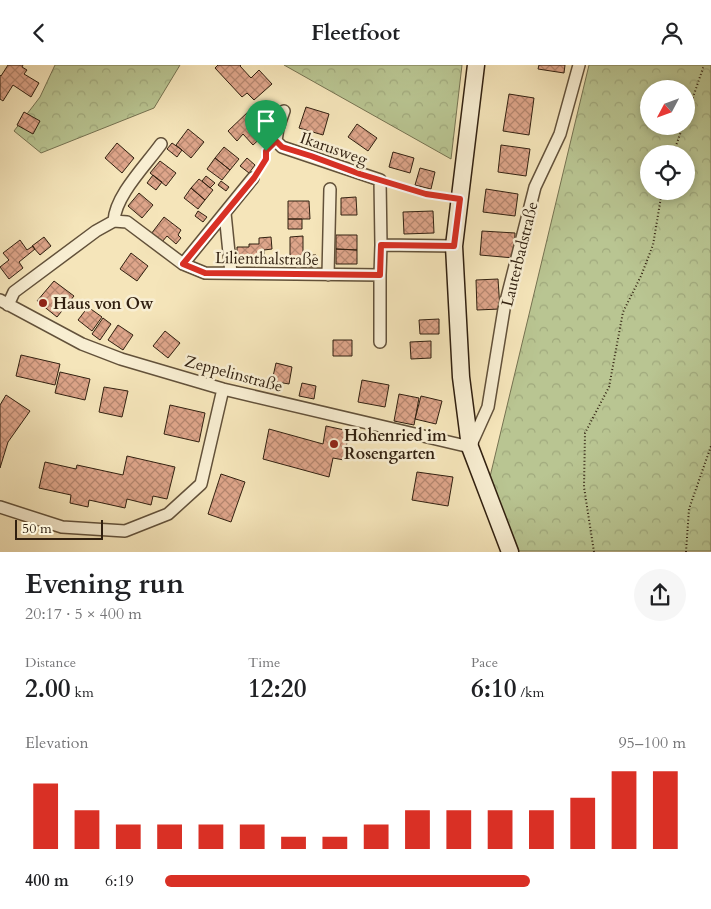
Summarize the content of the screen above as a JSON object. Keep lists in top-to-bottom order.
{
  "streets": {
    "street": [
      "Ikarusweg",
      "Lauterbadstraße",
      "Lilienthalstraße",
      "Zeppelinstraße"
    ]
  },
  "crossings": [
    ["Lauterbadstraße", "Zeppelinstraße"]
  ],
  "places": ["Haus von Ow", "Hohenried im Rosengarten"],
  "scale_bar": "50 m",
  "north": "bottom left",
  "page": {
    "header": "Fleetfoot",
    "scale": "50 m",
    "heading": ["Evening run", "20:17 · 5 × 400 m"],
    "stats": [
      ["Distance", "2.00 km"],
      ["Time", "12:20"],
      ["Pace", "6:10 /km"]
    ],
    "chart": ["Elevation", "95–100 m"],
    "list": [
      {
        "name": "400 m",
        "note": "6:19"
      }
    ]
  }
}
